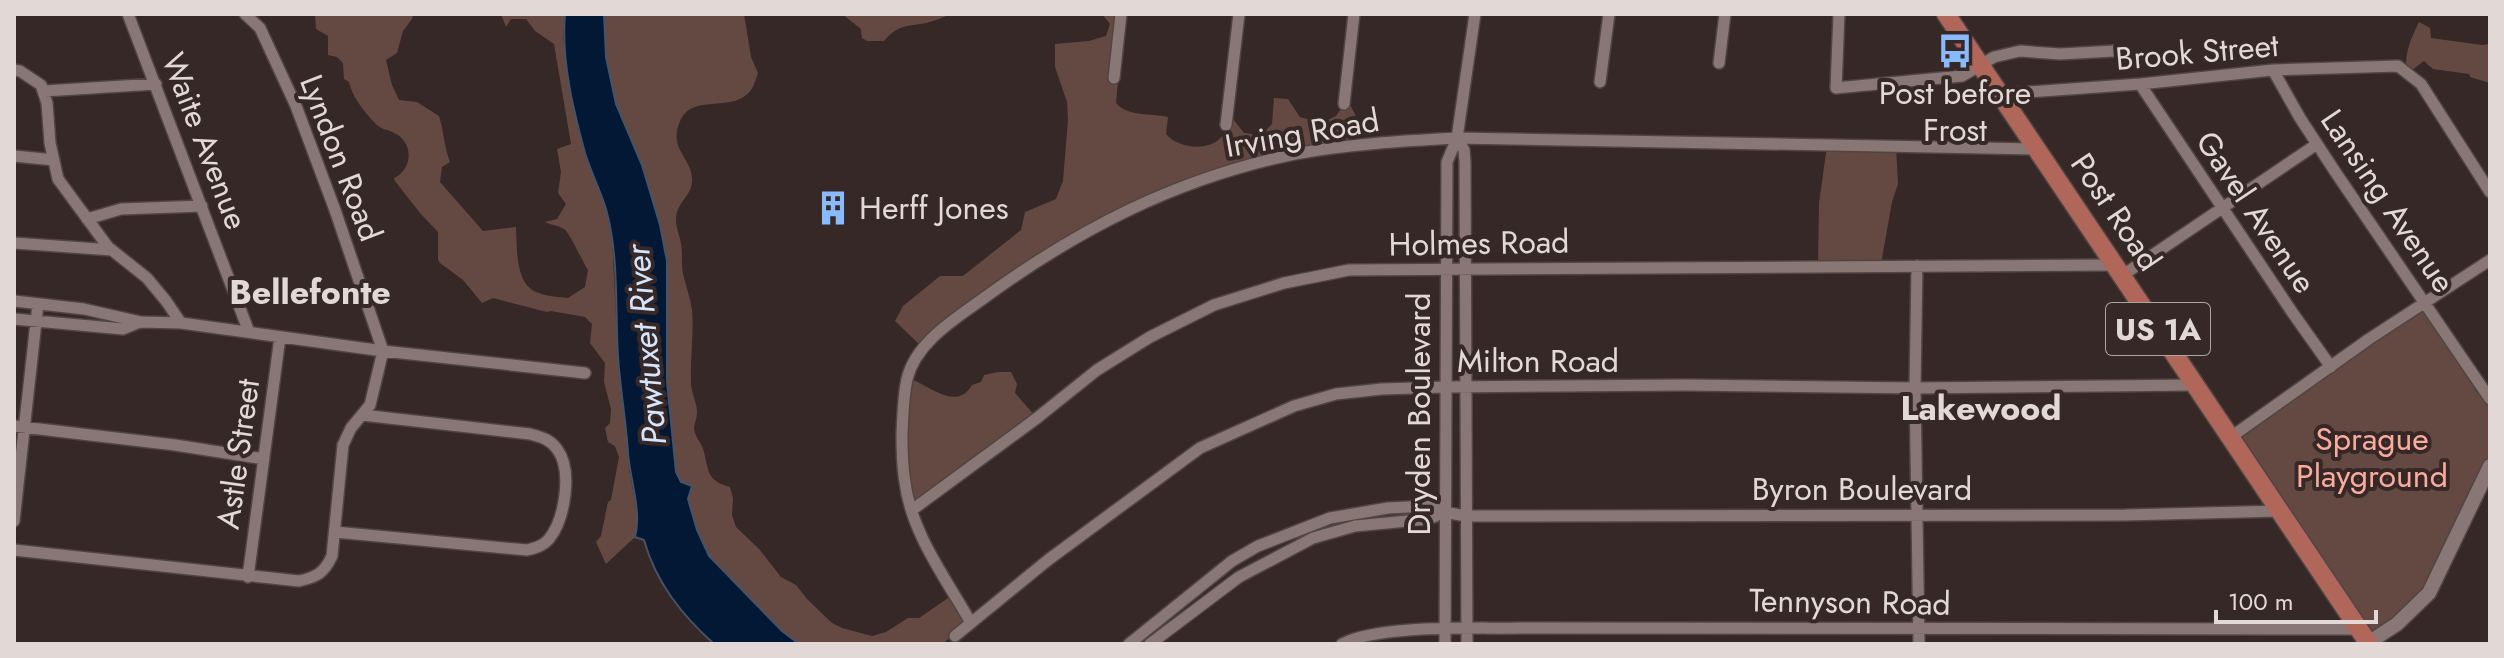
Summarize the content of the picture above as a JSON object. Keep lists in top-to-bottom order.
{
  "streets": {
    "main road": ["Post Road", "US 1A"],
    "street": [
      "Brook Street",
      "Irving Road",
      "Waite Avenue",
      "Lyndon Road",
      "Lansing Avenue",
      "Gavel Avenue",
      "Holmes Road",
      "Milton Road",
      "Dryden Boulevard",
      "Astle Street",
      "Byron Boulevard",
      "Tennyson Road"
    ]
  },
  "crossings": [
    ["Brook Street", "Lansing Avenue"],
    ["Brook Street", "Post Road"],
    ["Brook Street", "Gavel Avenue"],
    ["Irving Road", "Post Road"],
    ["Irving Road", "Holmes Road"],
    ["Irving Road", "Milton Road"],
    ["Irving Road", "Dryden Boulevard"],
    ["Post Road", "Holmes Road"],
    ["Post Road", "Milton Road"],
    ["Post Road", "Byron Boulevard"],
    ["Post Road", "Tennyson Road"],
    ["Holmes Road", "Dryden Boulevard"],
    ["Milton Road", "Dryden Boulevard"],
    ["Dryden Boulevard", "Byron Boulevard"],
    ["Dryden Boulevard", "Tennyson Road"]
  ],
  "districts": ["Bellefonte", "Lakewood"],
  "water": ["Pawtuxet River"],
  "parks": ["Sprague Playground"],
  "places": {
    "bus stop": ["Post before Frost"],
    "building": ["Herff Jones"]
  },
  "scale_bar": "100 m"
}
